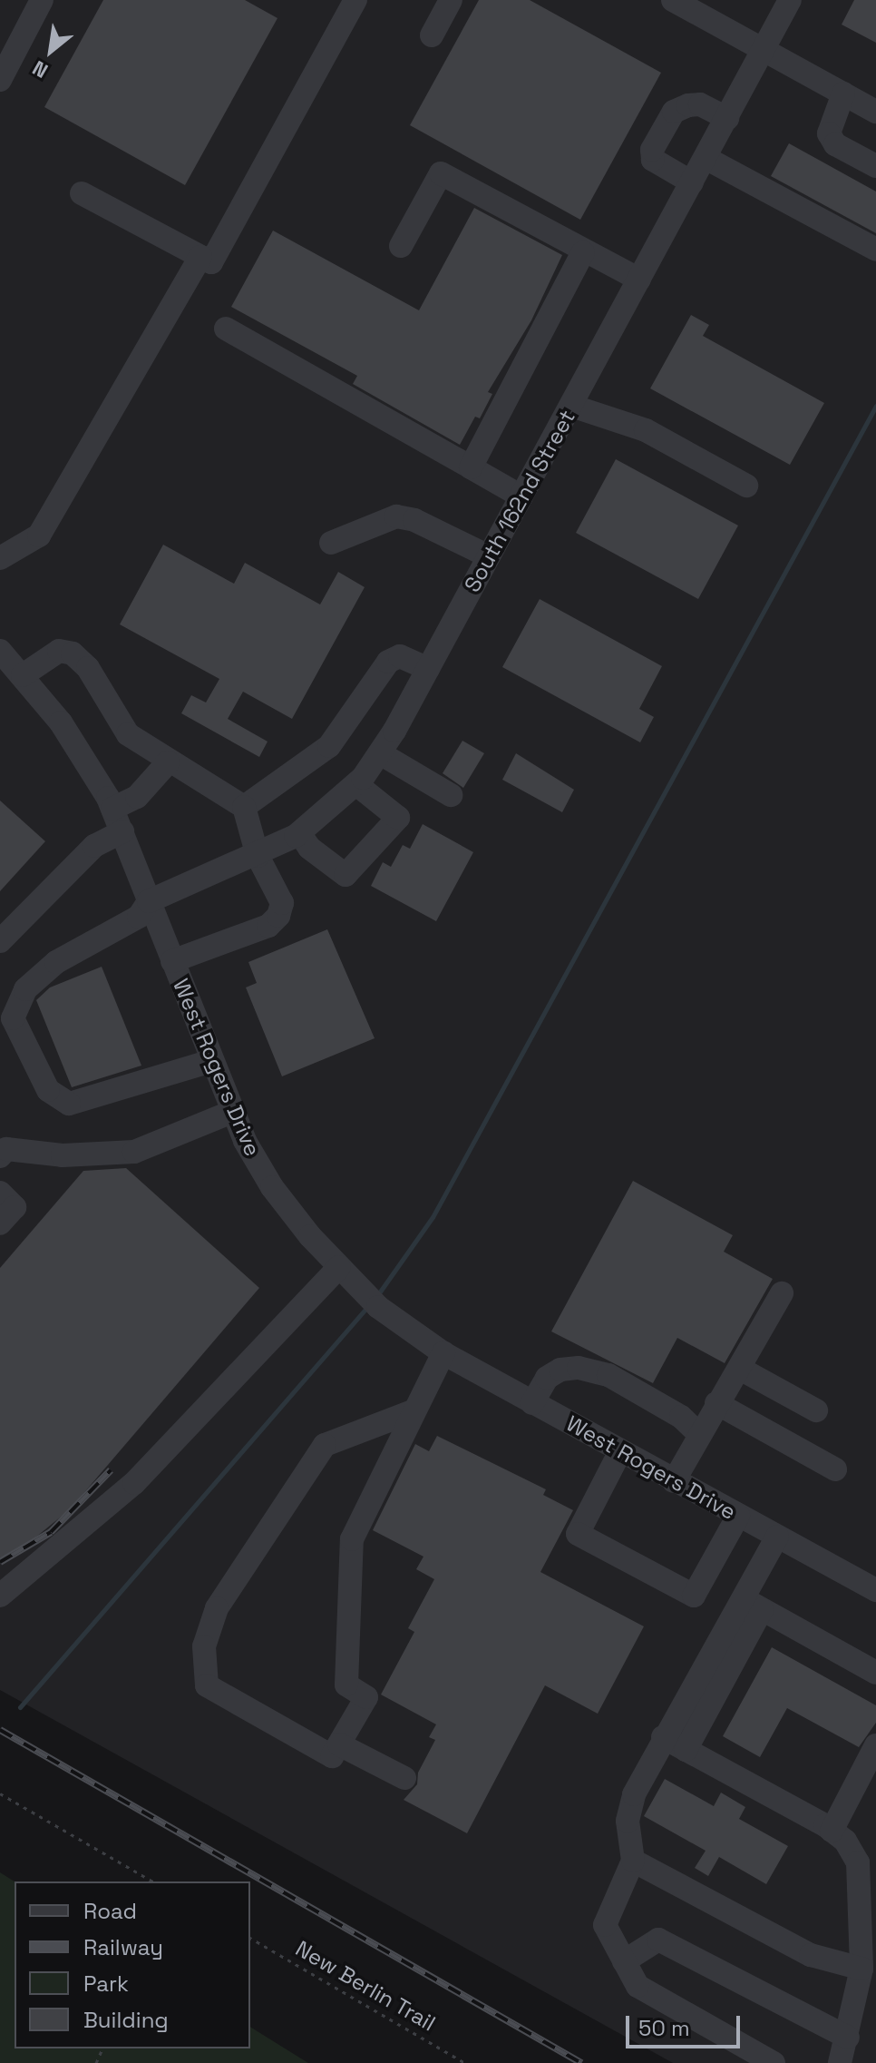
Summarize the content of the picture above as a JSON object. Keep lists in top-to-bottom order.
{
  "streets": {
    "street": ["South 162nd Street", "West Rogers Drive"],
    "path": ["New Berlin Trail"]
  },
  "crossings": [
    ["South 162nd Street", "West Rogers Drive"]
  ],
  "legend": [
    "Road",
    "Railway",
    "Park",
    "Building"
  ],
  "scale_bar": "50 m",
  "north": "bottom left"
}
